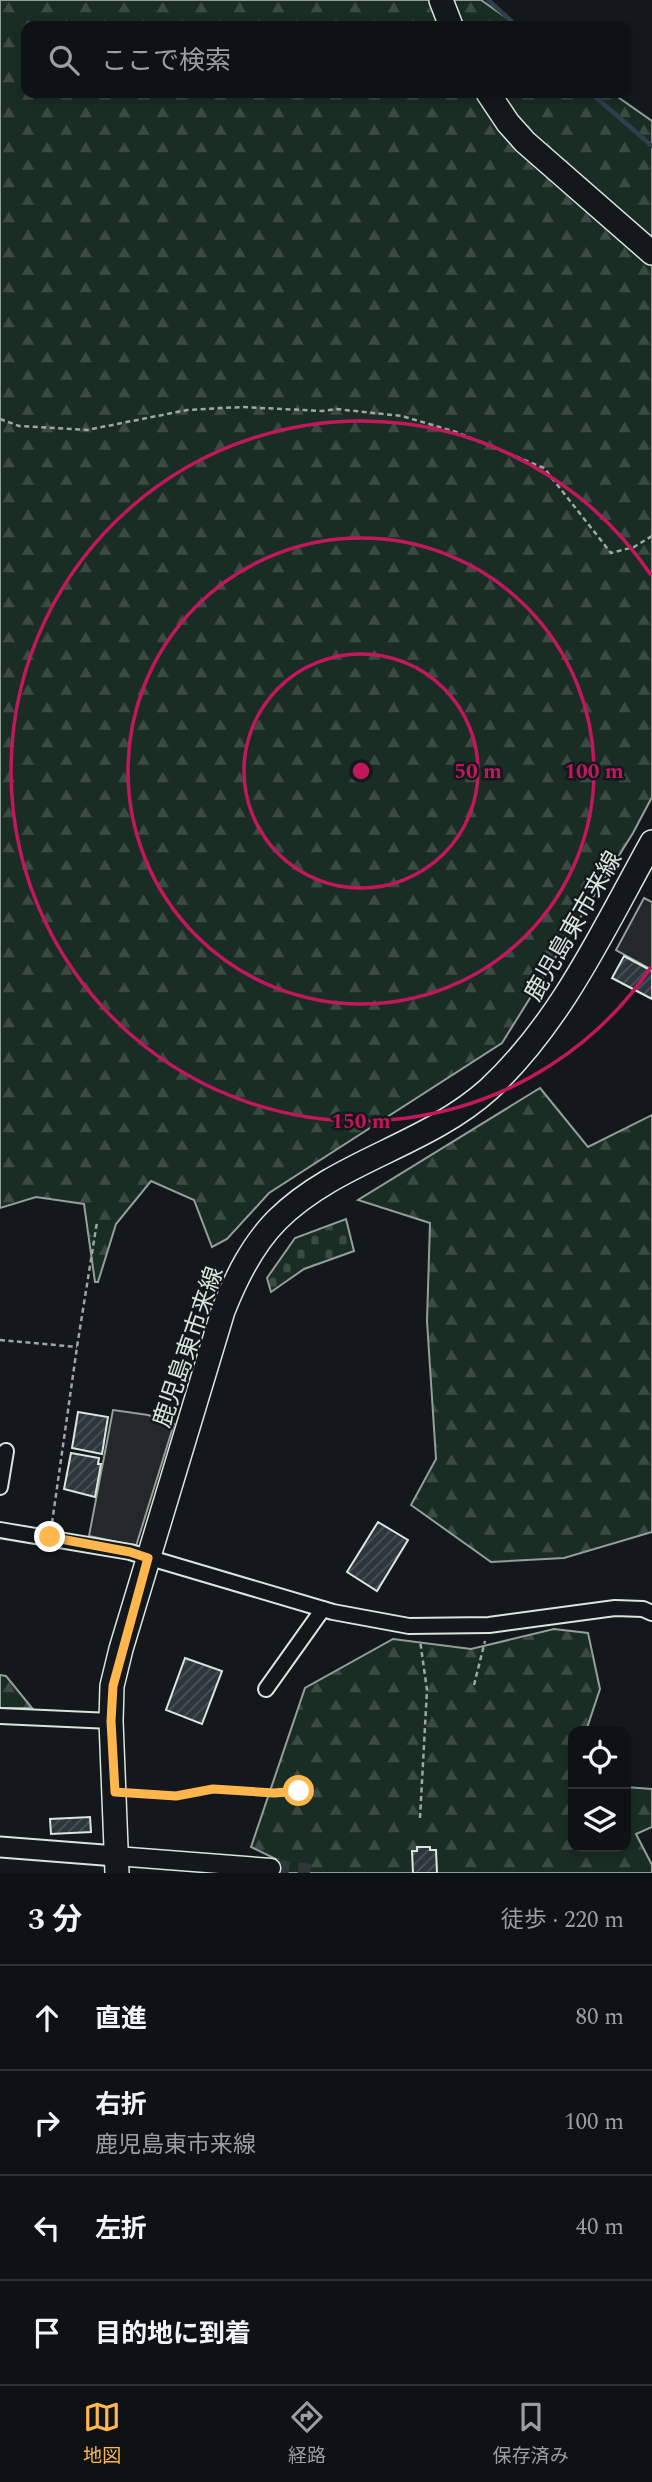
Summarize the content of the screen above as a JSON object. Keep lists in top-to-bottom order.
{
  "streets": {
    "main road": ["鹿児島東市来線"]
  },
  "page": {
    "search": "ここで検索",
    "heading": ["3 分", "徒歩 · 220 m"],
    "list": [
      ["直進", "80 m"],
      ["右折", "鹿児島東市来線", "100 m"],
      ["左折", "40 m"],
      "目的地に到着"
    ],
    "nav": ["地図", "経路", "保存済み"]
  },
  "rings": ["50 m", "100 m", "150 m"]
}
